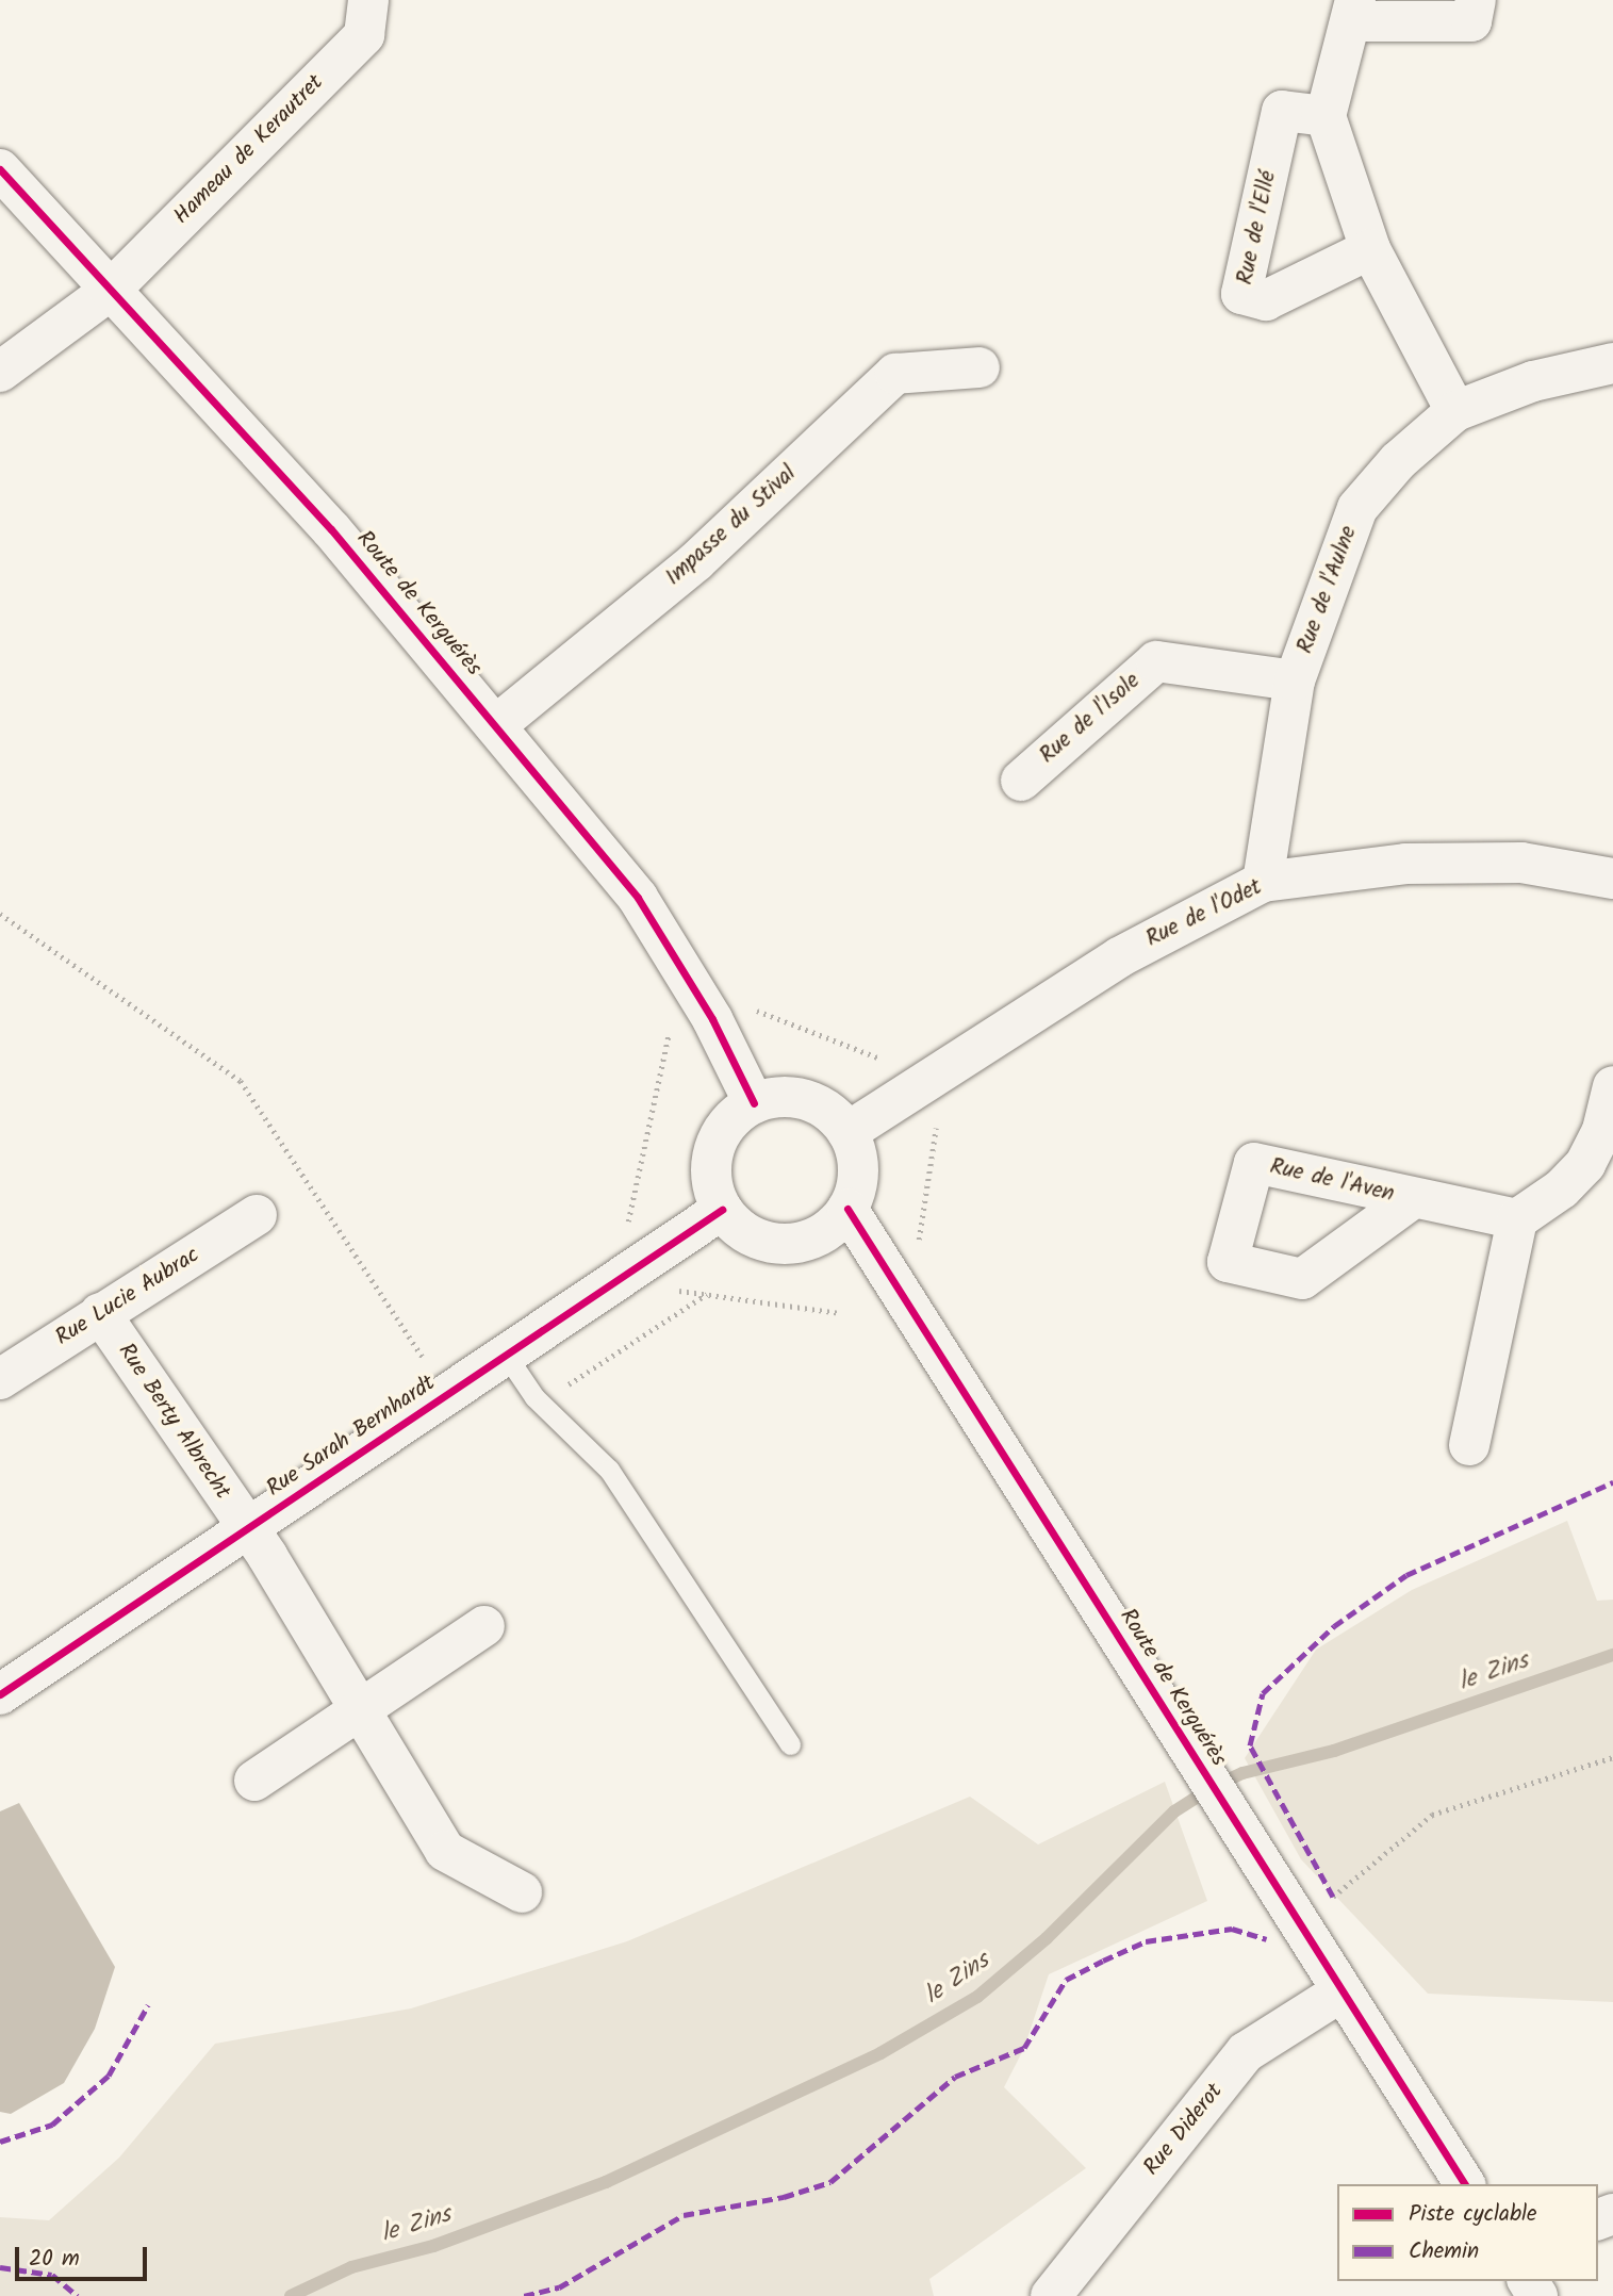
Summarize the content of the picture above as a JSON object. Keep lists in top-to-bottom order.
{
  "streets": {
    "street": [
      "Hameau de Kerautret",
      "Rue de l'Ellé",
      "Impasse du Stival",
      "Rue de l'Aulne",
      "Route de Kerguérès",
      "Rue de l'Isole",
      "Rue de l'Odet",
      "Rue de l'Aven",
      "Rue Lucie Aubrac",
      "Rue Berty Albrecht",
      "Rue Sarah Bernhardt",
      "Rue Diderot"
    ]
  },
  "crossings": [
    ["Hameau de Kerautret", "Route de Kerguérès"],
    ["Impasse du Stival", "Route de Kerguérès"],
    ["Rue de l'Aulne", "Rue de l'Isole"],
    ["Rue de l'Aulne", "Rue de l'Odet"],
    ["Route de Kerguérès", "Rue de l'Odet"],
    ["Route de Kerguérès", "Rue Sarah Bernhardt"],
    ["Route de Kerguérès", "Rue Diderot"],
    ["Rue de l'Odet", "Rue Sarah Bernhardt"],
    ["Rue Lucie Aubrac", "Rue Berty Albrecht"],
    ["Rue Berty Albrecht", "Rue Sarah Bernhardt"]
  ],
  "water": ["le Zins"],
  "legend": ["Piste cyclable", "Chemin"],
  "scale_bar": "20 m"
}
